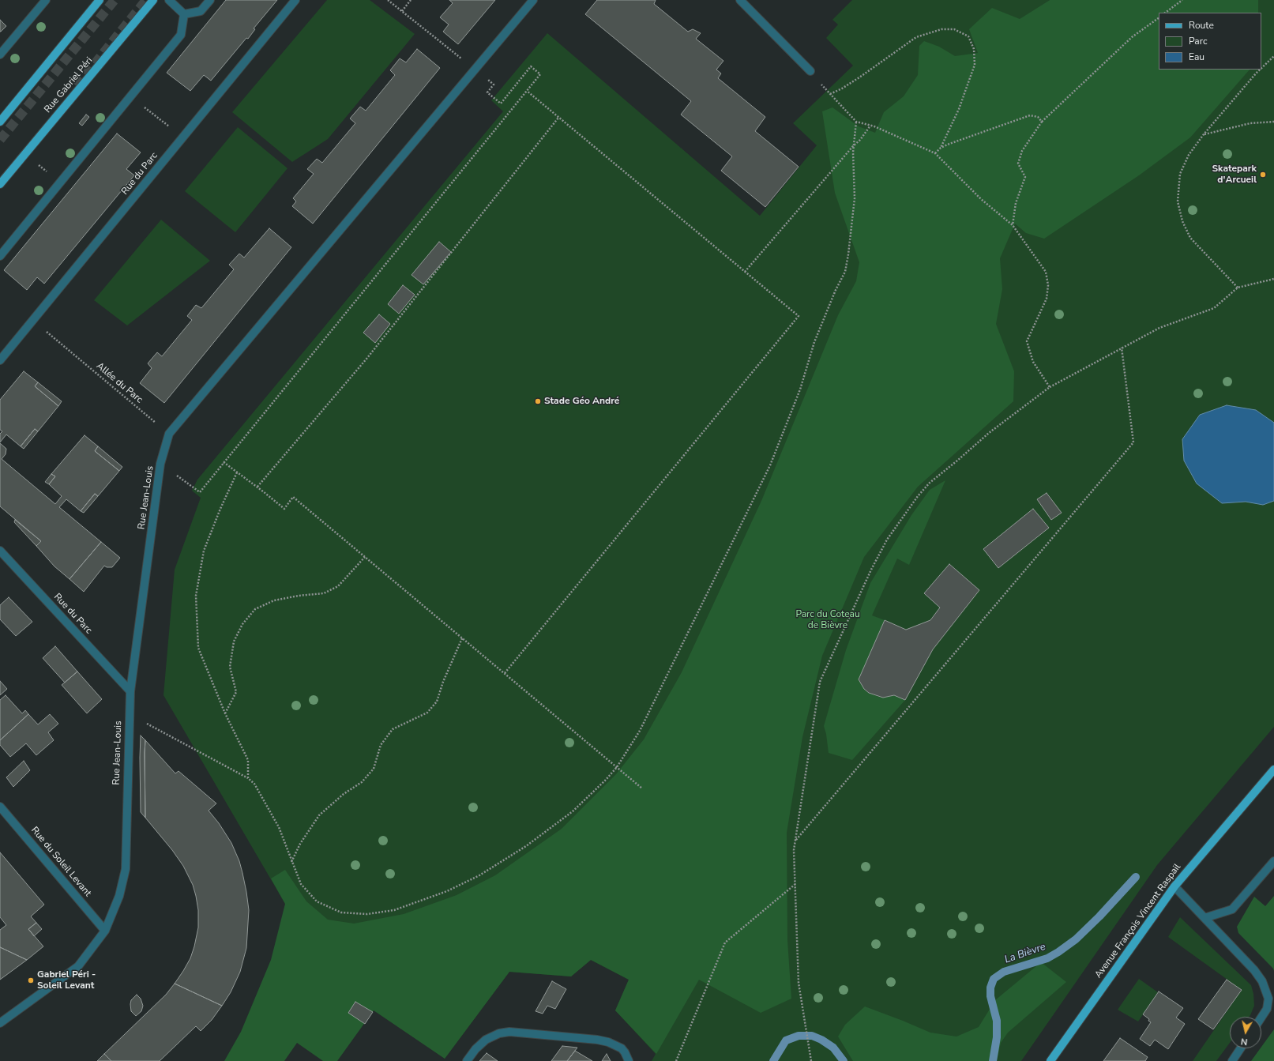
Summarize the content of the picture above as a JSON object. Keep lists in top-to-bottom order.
{
  "streets": {
    "main road": ["Rue Gabriel Péri", "Avenue François Vincent Raspail"],
    "street": ["Rue du Parc", "Rue Jean-Louis", "Rue du Soleil Levant"],
    "path": ["Allée du Parc"]
  },
  "crossings": [
    ["Rue du Parc", "Rue Jean-Louis"],
    ["Allée du Parc", "Rue Jean-Louis"],
    ["Rue Jean-Louis", "Rue du Soleil Levant"]
  ],
  "water": ["La Bièvre"],
  "parks": ["Parc du Coteau de Bièvre"],
  "places": ["Skatepark d'Arcueil", "Stade Géo André", "Gabriel Péri - Soleil Levant"],
  "legend": ["Route", "Parc", "Eau"],
  "north": "bottom"
}
